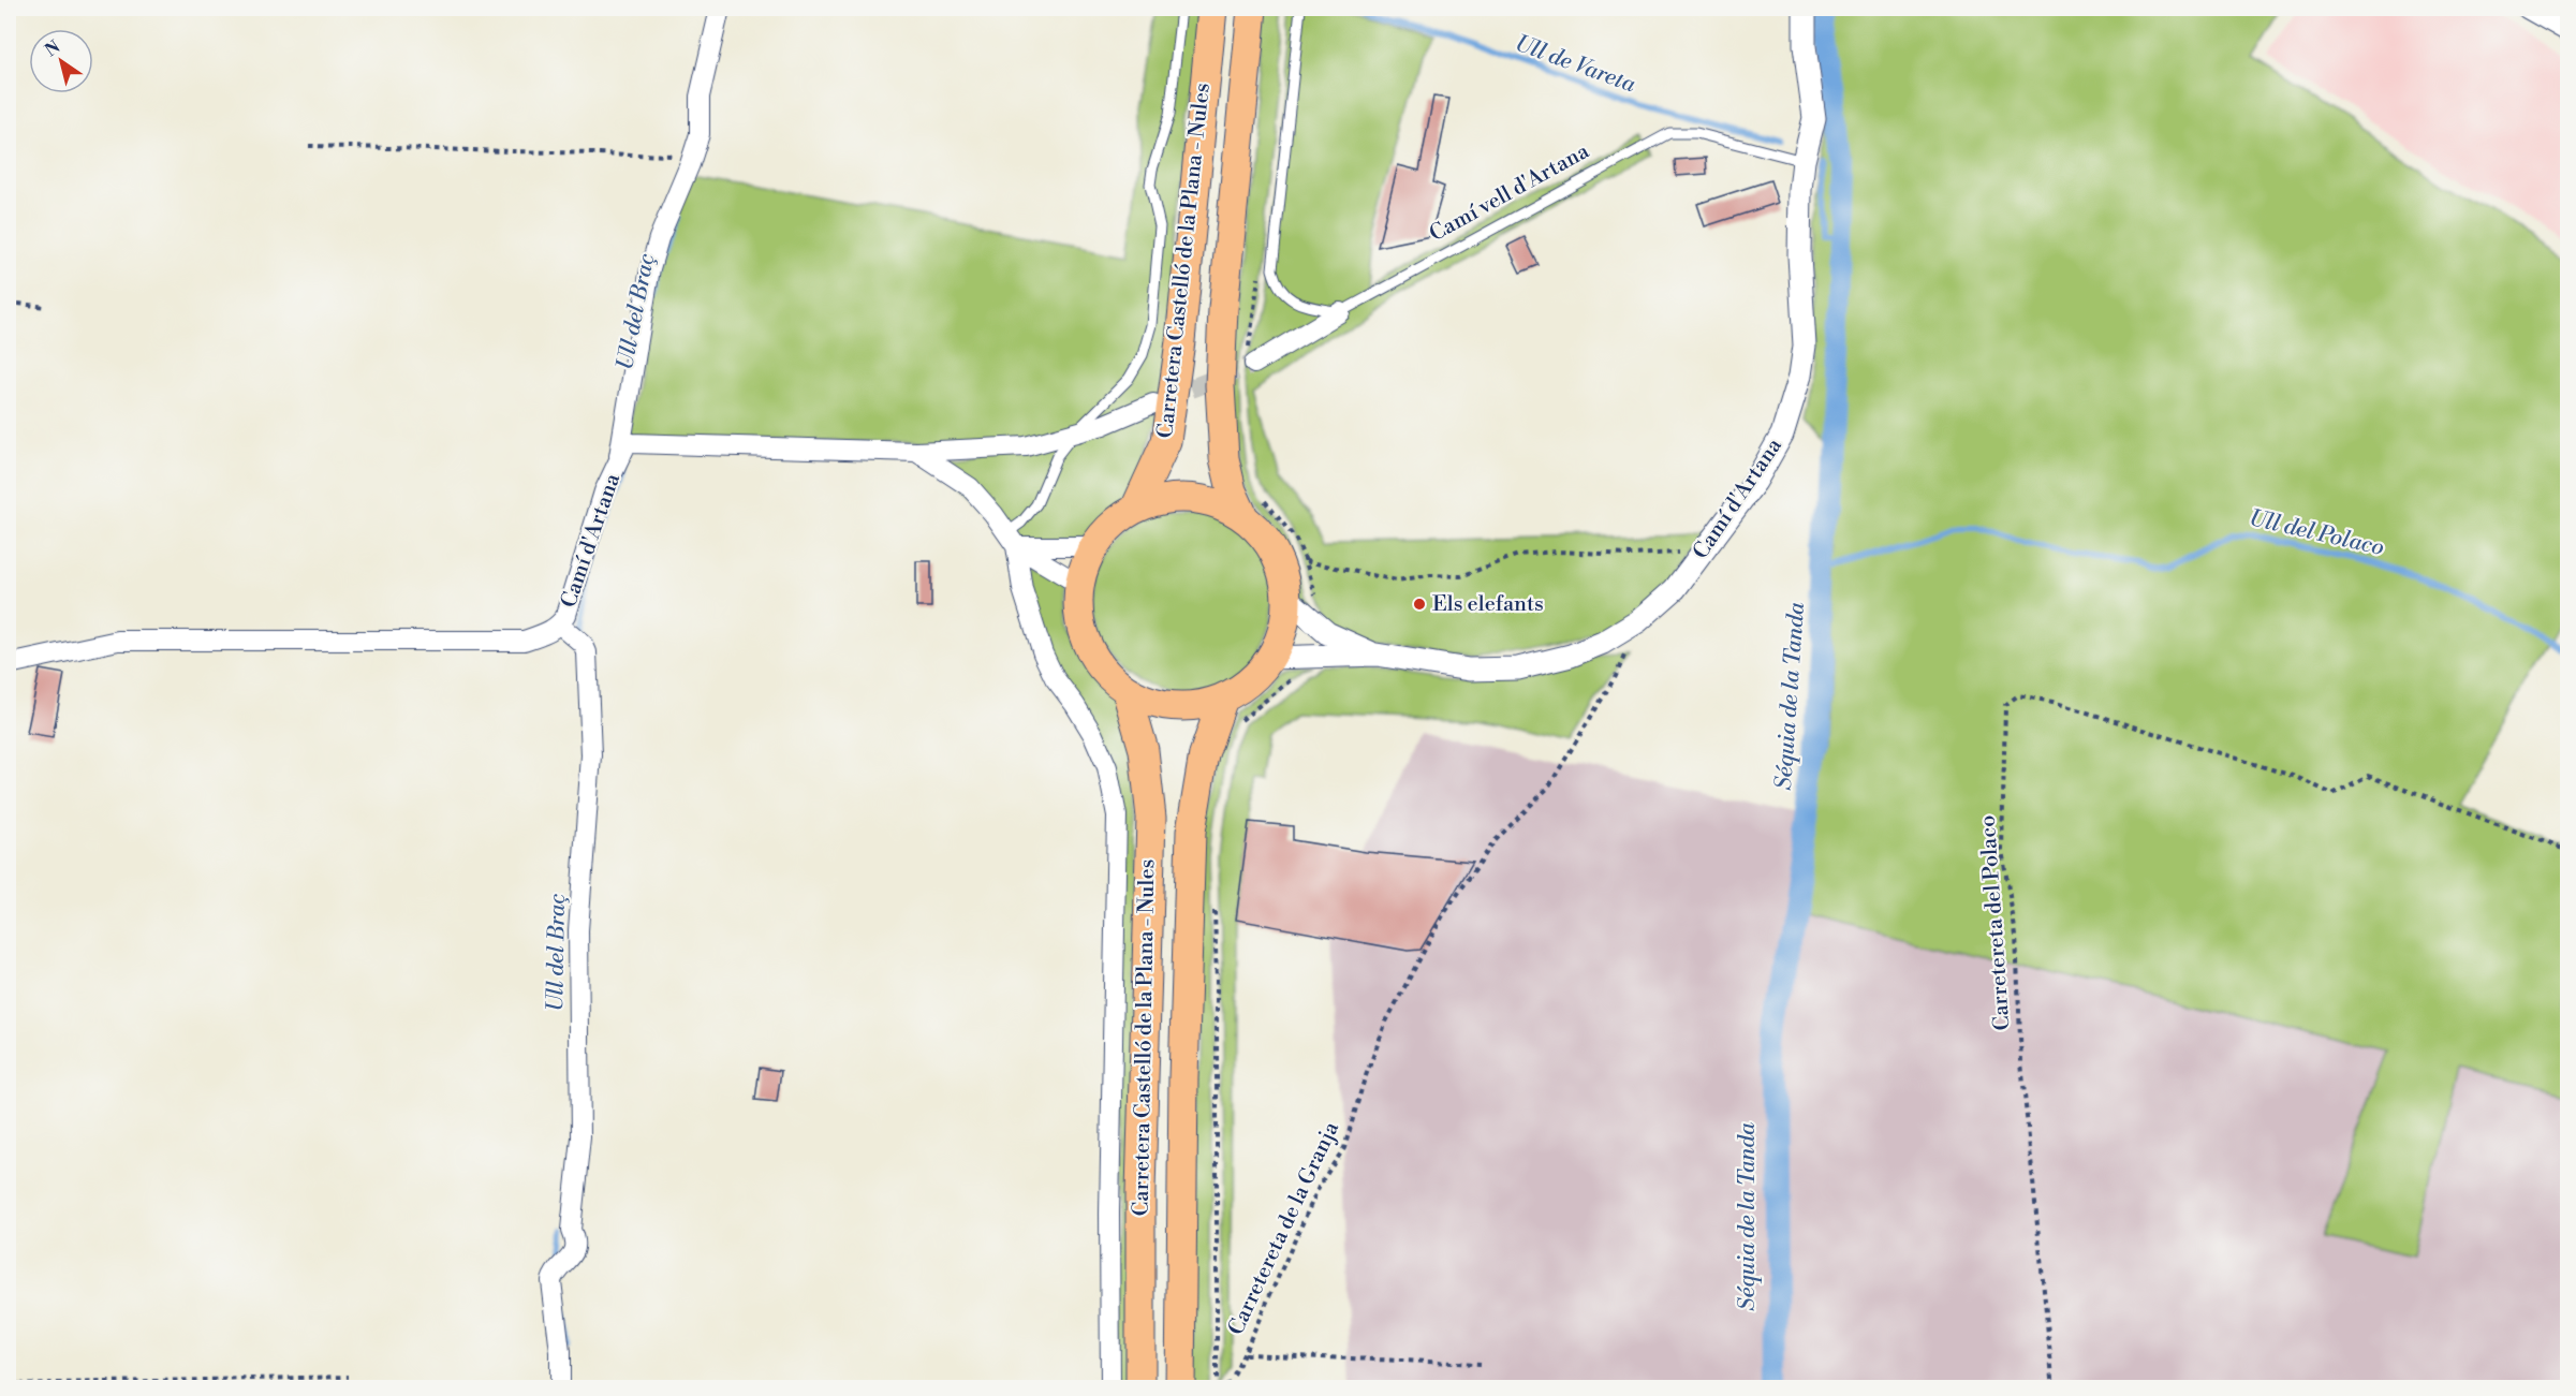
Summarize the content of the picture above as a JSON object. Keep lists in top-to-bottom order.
{
  "streets": {
    "main road": ["Carretera Castelló de la Plana - Nules"],
    "street": ["Camí vell d'Artana", "Camí d'Artana"],
    "path": ["Carretereta del Polaco", "Carretereta de la Granja"]
  },
  "crossings": [
    ["Camí vell d'Artana", "Camí d'Artana"],
    ["Carretera Castelló de la Plana - Nules", "Camí d'Artana"],
    ["Camí d'Artana", "Carretereta de la Granja"]
  ],
  "water": [
    "Ull de Vareta",
    "Ull del Braç",
    "Ull del Polaco",
    "Séquia de la Tanda"
  ],
  "places": ["Els elefants"],
  "north": "top left"
}
